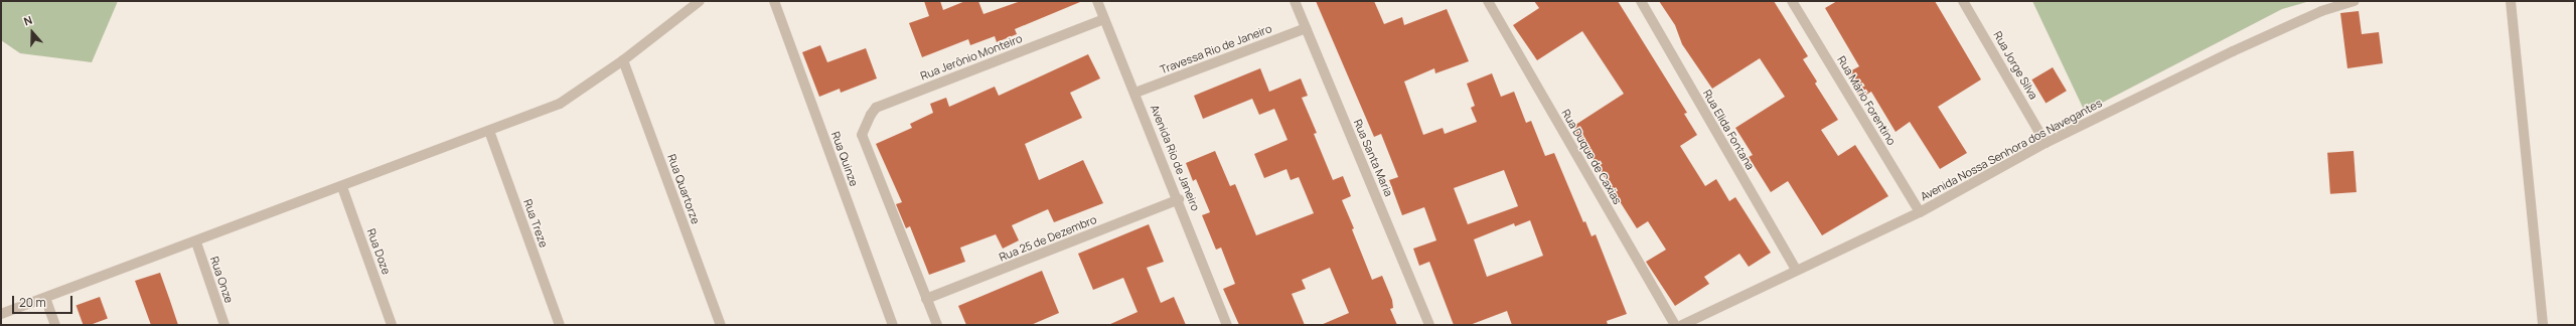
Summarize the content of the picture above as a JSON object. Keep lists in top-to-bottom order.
{
  "streets": {
    "street": [
      "Travessa Rio de Janeiro",
      "Rua Jerônio Monteiro",
      "Rua Jorge Silva",
      "Rua Mário Forentino",
      "Rua Elida Fontana",
      "Avenida Nossa Senhora dos Navegantes",
      "Rua Duque de Caxias",
      "Avenida Rio de Janeiro",
      "Rua Santa Maria",
      "Rua Quinze",
      "Rua Quartorze",
      "Rua Treze",
      "Rua 25 de Dezembro",
      "Rua Doze",
      "Rua Onze"
    ]
  },
  "crossings": [
    ["Travessa Rio de Janeiro", "Avenida Rio de Janeiro"],
    ["Travessa Rio de Janeiro", "Rua Santa Maria"],
    ["Rua Jerônio Monteiro", "Avenida Rio de Janeiro"],
    ["Rua Jerônio Monteiro", "Rua 25 de Dezembro"],
    ["Rua Jorge Silva", "Avenida Nossa Senhora dos Navegantes"],
    ["Rua Mário Forentino", "Avenida Nossa Senhora dos Navegantes"],
    ["Rua Elida Fontana", "Avenida Nossa Senhora dos Navegantes"],
    ["Avenida Rio de Janeiro", "Rua 25 de Dezembro"]
  ],
  "scale_bar": "20 m",
  "north": "top"
}
